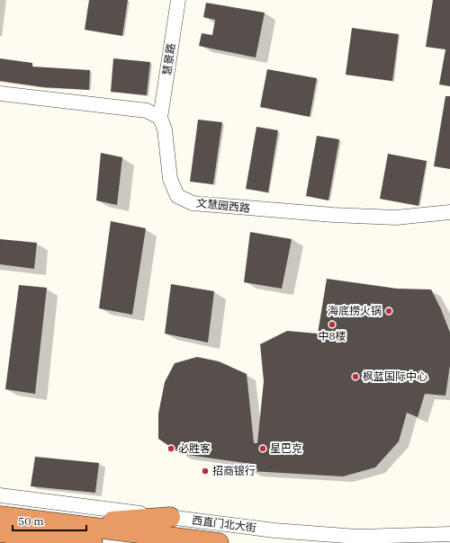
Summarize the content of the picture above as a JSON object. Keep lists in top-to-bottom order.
{
  "streets": {
    "highway": ["西直门北大街"],
    "street": ["慧景路", "文慧园西路"]
  },
  "crossings": [
    ["慧景路", "文慧园西路"]
  ],
  "places": [
    "海底捞火锅",
    "中8楼",
    "枫蓝国际中心",
    "必胜客",
    "星巴克",
    "招商银行"
  ],
  "scale_bar": "50 m"
}
